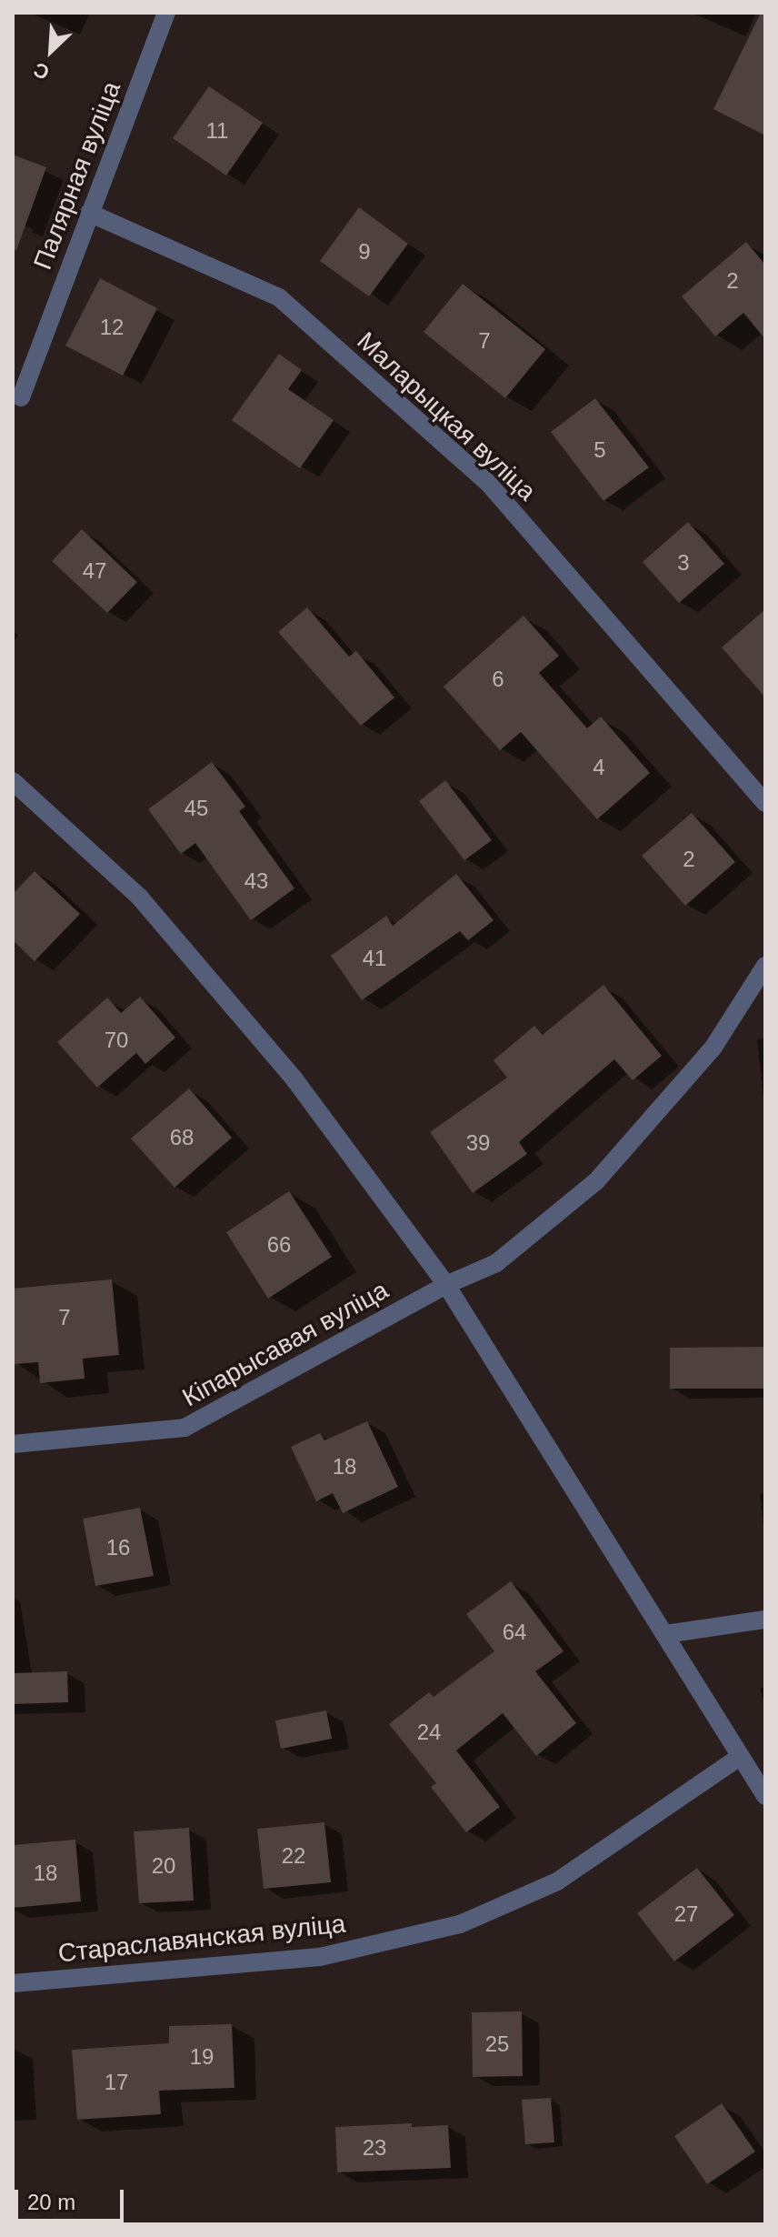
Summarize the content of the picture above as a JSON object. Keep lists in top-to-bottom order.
{
  "streets": {
    "street": [
      "Палярная вуліца",
      "Маларыцкая вуліца",
      "Кіпарысавая вуліца",
      "Стараславянская вуліца"
    ]
  },
  "crossings": [
    ["Палярная вуліца", "Маларыцкая вуліца"]
  ],
  "house_numbers": [
    "11",
    "9",
    "2",
    "12",
    "7",
    "5",
    "3",
    "47",
    "6",
    "4",
    "45",
    "2",
    "43",
    "41",
    "70",
    "68",
    "39",
    "66",
    "7",
    "18",
    "16",
    "64",
    "24",
    "22",
    "20",
    "18",
    "27",
    "25",
    "19",
    "17",
    "23"
  ],
  "scale_bar": "20 m",
  "north": "bottom left"
}
